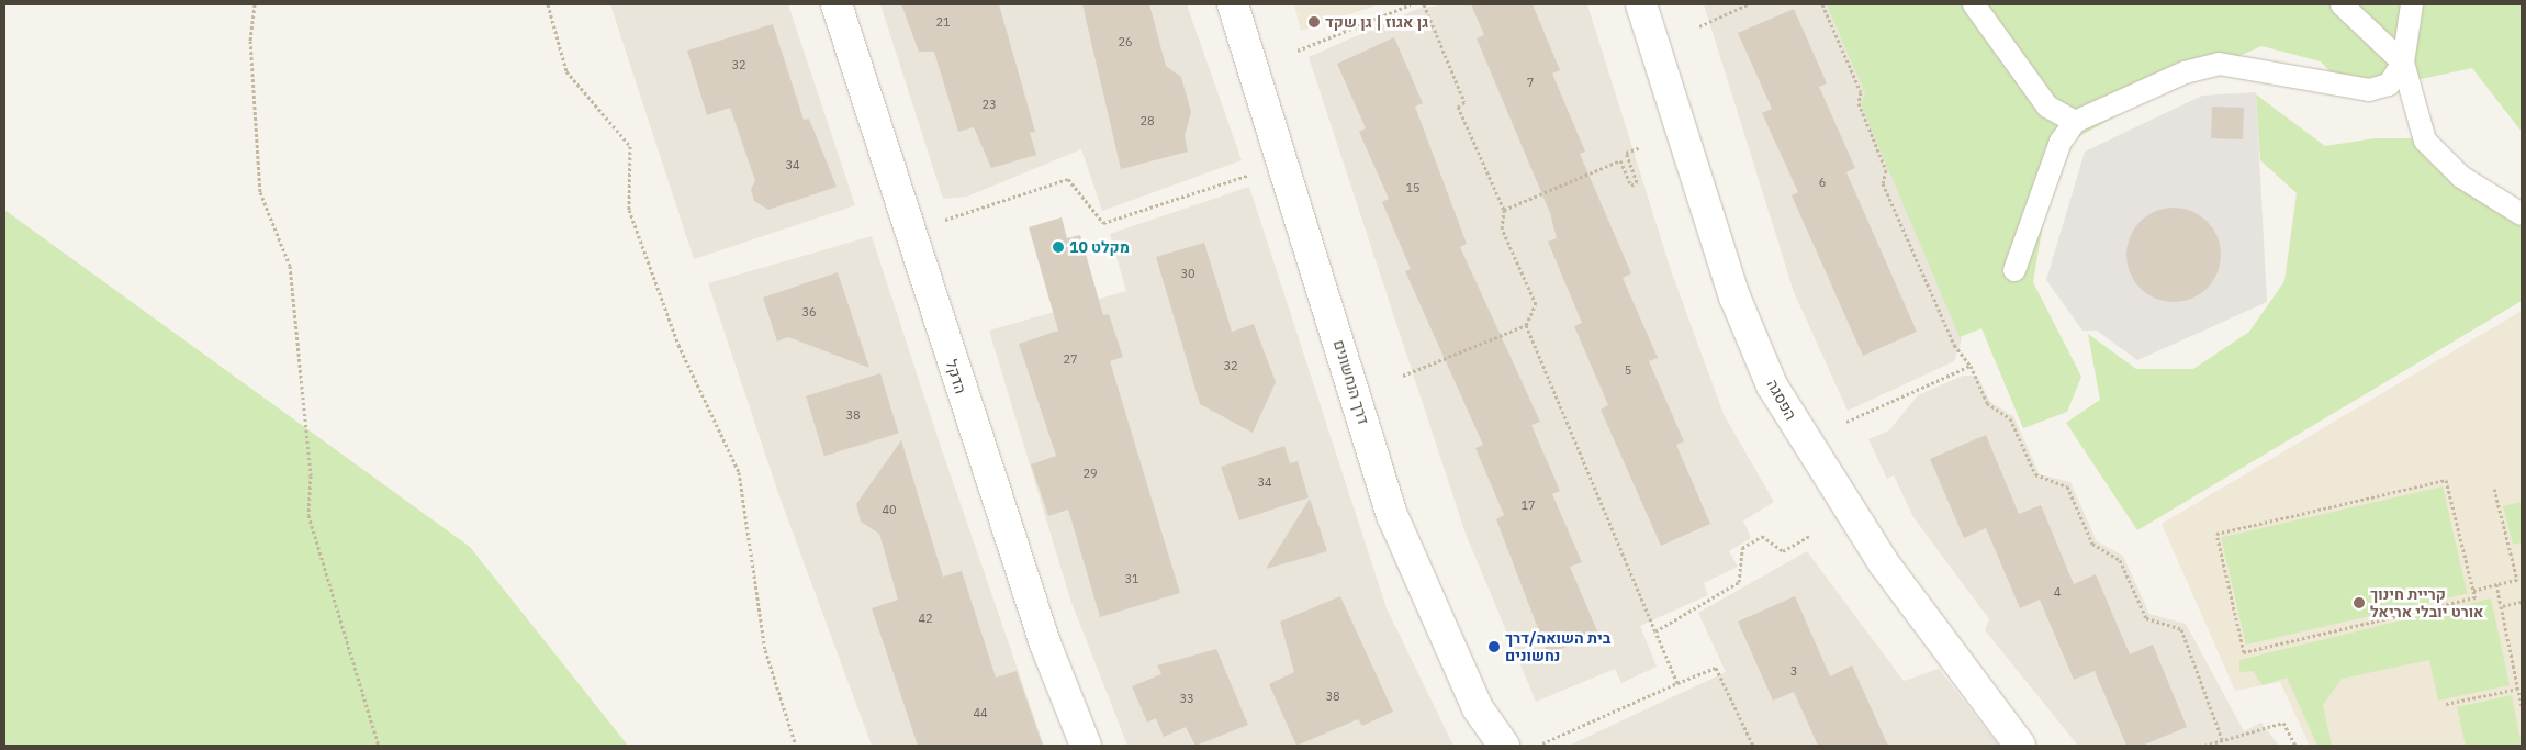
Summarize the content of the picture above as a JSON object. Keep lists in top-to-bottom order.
{
  "streets": {
    "street": ["הדקל", "דרך הנחשונים", "הפסגה"]
  },
  "places": [
    "גן אגוז | גן שקד",
    "מקלט 10",
    "קריית חינוך אורט יובלי אריאל",
    "בית השואה/דרך נחשונים"
  ],
  "house_numbers": [
    "21",
    "26",
    "32",
    "7",
    "23",
    "28",
    "34",
    "6",
    "15",
    "30",
    "36",
    "27",
    "32",
    "5",
    "38",
    "29",
    "34",
    "17",
    "40",
    "31",
    "4",
    "42",
    "3",
    "38",
    "33",
    "44"
  ]
}
